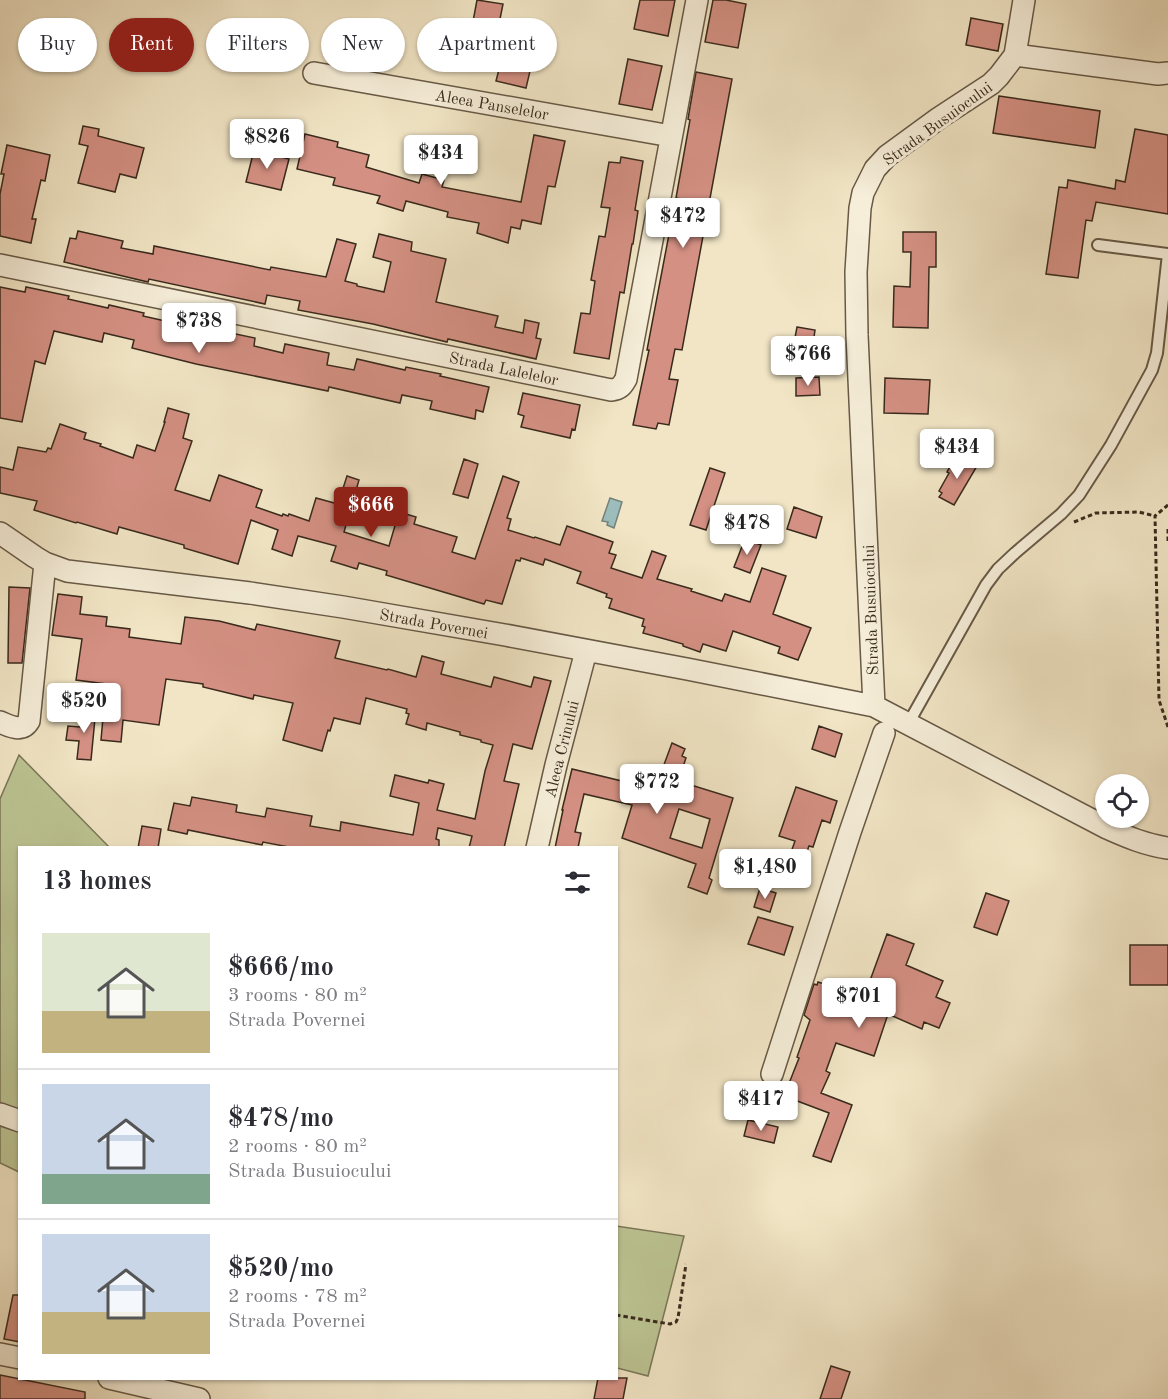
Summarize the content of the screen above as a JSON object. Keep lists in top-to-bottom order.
{
  "streets": {
    "street": [
      "Aleea Panselelor",
      "Strada Busuiocului",
      "Strada Lalelelor",
      "Strada Povernei",
      "Aleea Crinului"
    ]
  },
  "crossings": [
    ["Aleea Panselelor", "Strada Lalelelor"],
    ["Strada Busuiocului", "Strada Povernei"],
    ["Strada Povernei", "Aleea Crinului"]
  ],
  "page": {
    "chip": [
      "Buy",
      "Rent",
      "Filters",
      "New",
      "Apartment"
    ],
    "price": [
      "$826",
      "$434",
      "$472",
      "$738",
      "$766",
      "$434",
      "$666",
      "$478",
      "$520",
      "$772",
      "$1,480",
      "$701",
      "$417"
    ],
    "heading": "13 homes",
    "list": [
      {
        "name": "$666/mo",
        "note": "3 rooms · 80 m² · Strada Povernei"
      },
      {
        "name": "$478/mo",
        "note": "2 rooms · 80 m² · Strada Busuiocului"
      },
      {
        "name": "$520/mo",
        "note": "2 rooms · 78 m² · Strada Povernei"
      }
    ]
  }
}
